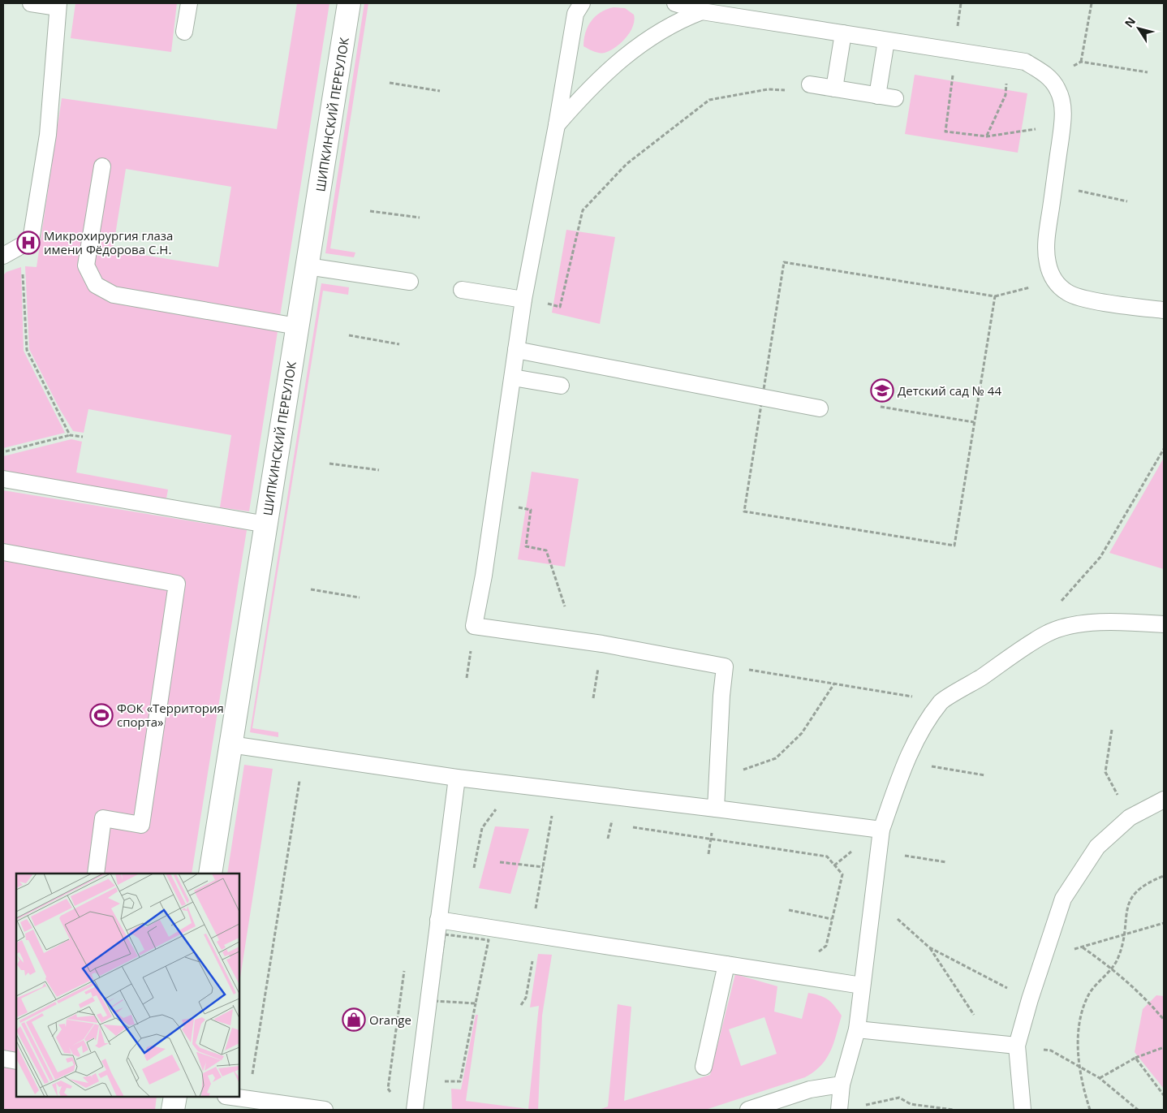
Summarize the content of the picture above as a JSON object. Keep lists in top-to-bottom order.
{
  "streets": {
    "street": ["ШИПКИНСКИЙ ПЕРЕУЛОК"]
  },
  "places": {
    "hospital": ["Микрохирургия глаза имени Фёдорова С.Н."],
    "school or university": ["Детский сад № 44"],
    "sports": ["ФОК «Территория спорта»"],
    "shop": ["Orange"]
  },
  "north": "top left"
}
